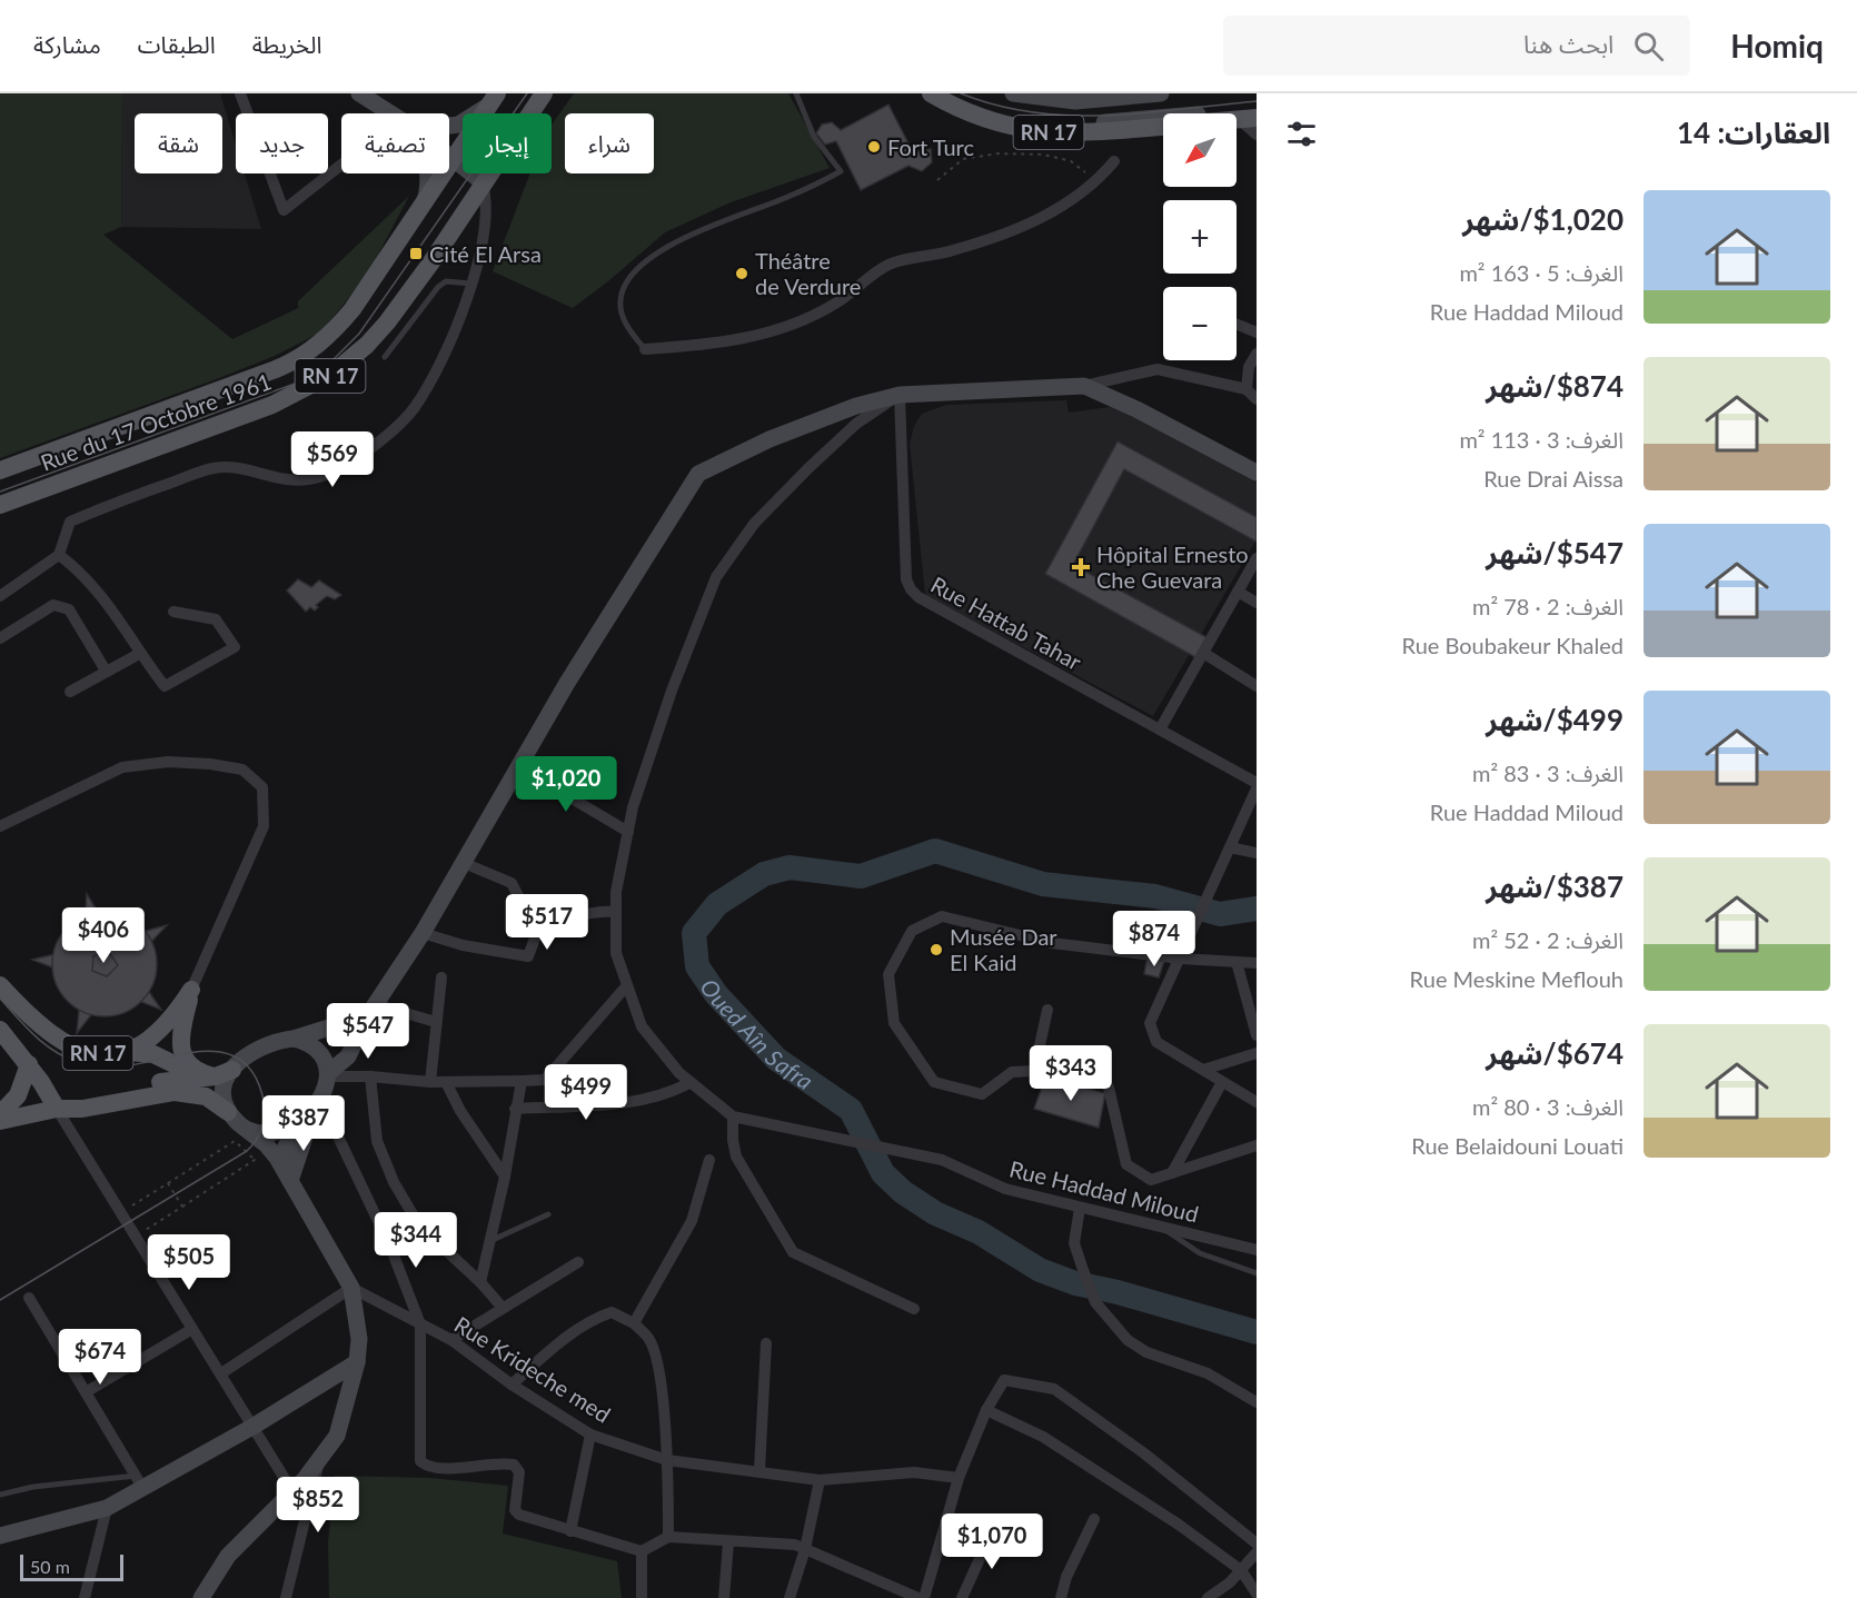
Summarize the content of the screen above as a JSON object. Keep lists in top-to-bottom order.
{
  "streets": {
    "main road": ["RN 17", "Rue du 17 Octobre 1961"],
    "street": ["Rue Hattab Tahar", "Rue Haddad Miloud", "Rue Krideche med"]
  },
  "water": ["Oued Aîn Safra"],
  "places": {
    "other": ["Fort Turc", "Théâtre de Verdure", "Musée Dar El Kaid"],
    "transit": ["Cité El Arsa"],
    "health": ["Hôpital Ernesto Che Guevara"]
  },
  "scale_bar": "50 m",
  "north": "bottom left",
  "page": {
    "header": "Homiq",
    "search": "ابحث هنا",
    "nav": ["الخريطة", "الطبقات", "مشاركة"],
    "heading": "العقارات: 14",
    "map_buttons": ["+", "−"],
    "chip": [
      "شراء",
      "إيجار",
      "تصفية",
      "جديد",
      "شقة"
    ],
    "list": [
      {
        "name": "$1,020/شهر",
        "note": "الغرف: 5 · 163 m² · Rue Haddad Miloud"
      },
      {
        "name": "$874/شهر",
        "note": "الغرف: 3 · 113 m² · Rue Drai Aissa"
      },
      {
        "name": "$547/شهر",
        "note": "الغرف: 2 · 78 m² · Rue Boubakeur Khaled"
      },
      {
        "name": "$499/شهر",
        "note": "الغرف: 3 · 83 m² · Rue Haddad Miloud"
      },
      {
        "name": "$387/شهر",
        "note": "الغرف: 2 · 52 m² · Rue Meskine Meflouh"
      },
      {
        "name": "$674/شهر",
        "note": "الغرف: 3 · 80 m² · Rue Belaidouni Louati"
      }
    ],
    "price": [
      "$569",
      "$1,020",
      "$517",
      "$406",
      "$874",
      "$547",
      "$343",
      "$499",
      "$387",
      "$344",
      "$505",
      "$674",
      "$852",
      "$1,070"
    ],
    "scale": "50 m"
  }
}
